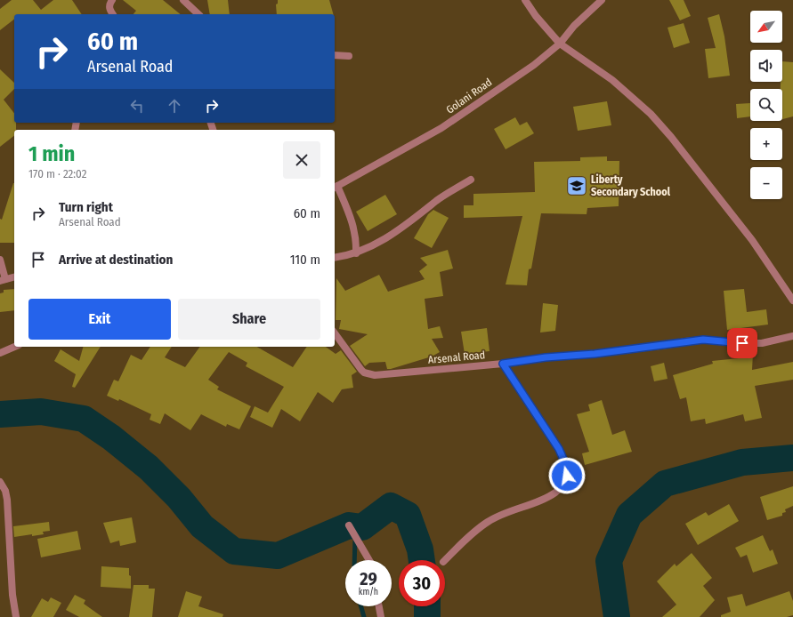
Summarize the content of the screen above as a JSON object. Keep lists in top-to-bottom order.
{
  "streets": {
    "street": ["Golani Road", "Arsenal Road"]
  },
  "places": {
    "school or university": ["Liberty Secondary School"]
  },
  "north": "bottom left",
  "page": {
    "map_buttons": ["+", "−"],
    "turn": ["60 m", "Arsenal Road"],
    "heading": ["1 min", "170 m · 22:02"],
    "list": [
      {
        "name": "Turn right",
        "note": "Arsenal Road",
        "value": "60 m"
      },
      {
        "name": "Arrive at destination",
        "value": "110 m"
      }
    ],
    "buttons": ["Exit", "Share"],
    "speed": "29 km/h",
    "limit": "30"
  }
}
